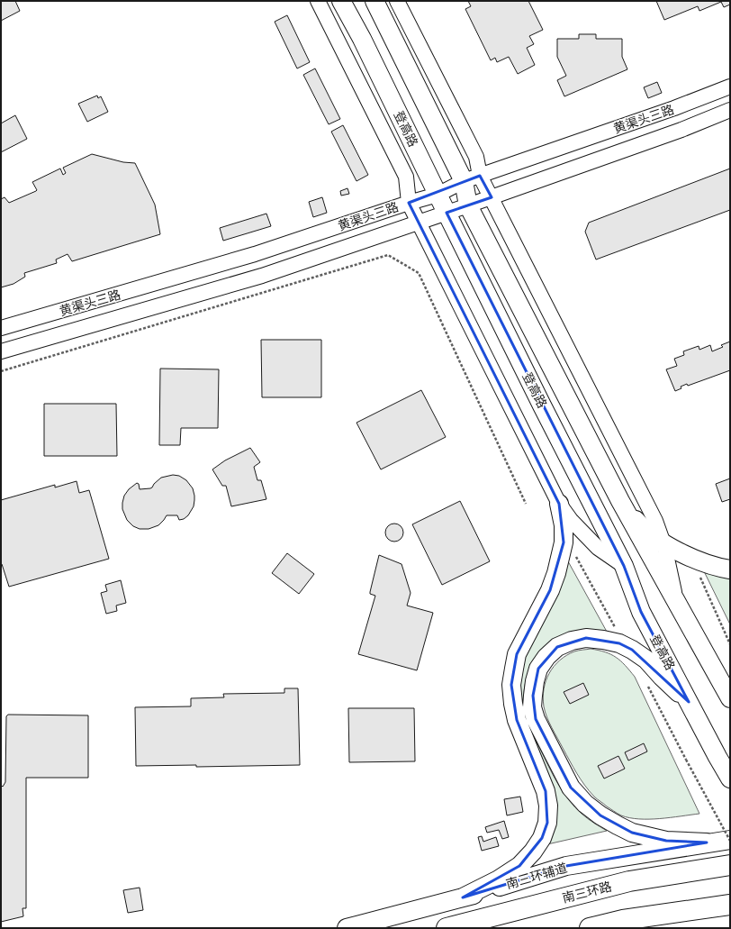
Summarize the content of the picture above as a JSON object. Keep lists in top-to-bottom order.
{
  "streets": {
    "highway": ["南三环路"],
    "main road": ["登高路", "南三环辅道"],
    "street": ["黄渠头三路"]
  },
  "crossings": [
    ["黄渠头三路", "登高路"]
  ]
}
